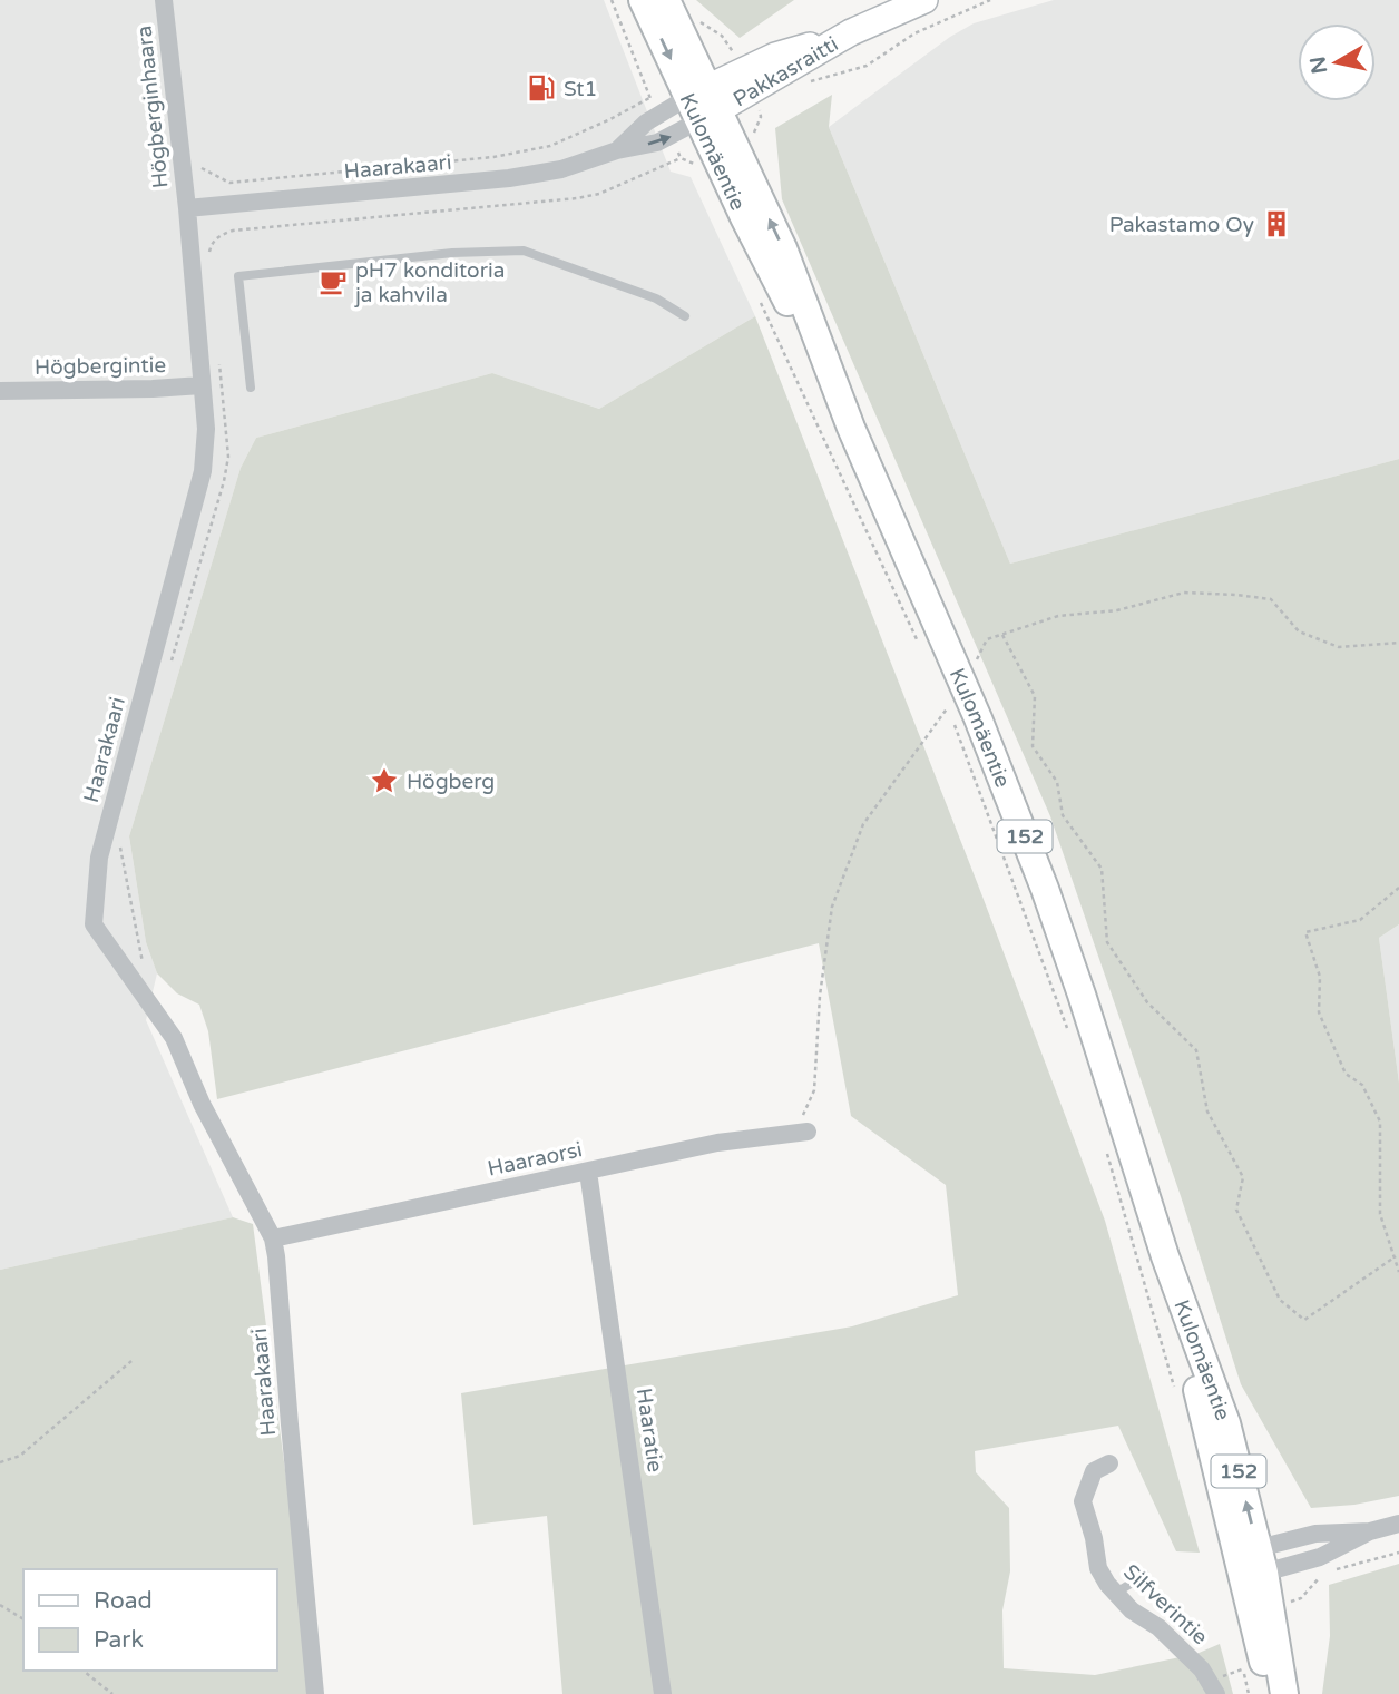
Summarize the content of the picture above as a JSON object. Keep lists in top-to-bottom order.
{
  "streets": {
    "main road": ["Kulomäentie", "152"],
    "street": [
      "Pakkasraitti",
      "Högberginhaara",
      "Haarakaari",
      "Högbergintie",
      "Haaraorsi",
      "Haaratie",
      "Silfverintie"
    ]
  },
  "crossings": [
    ["Pakkasraitti", "Kulomäentie"],
    ["Pakkasraitti", "Haarakaari"],
    ["Högberginhaara", "Haarakaari"],
    ["Kulomäentie", "Haarakaari"],
    ["Haarakaari", "Högbergintie"],
    ["Haarakaari", "Haaraorsi"],
    ["Haaraorsi", "Haaratie"]
  ],
  "places": {
    "fuel station": ["St1"],
    "building": ["Pakastamo Oy"],
    "cafe": ["pH7 konditoria ja kahvila"],
    "place": ["Högberg"]
  },
  "legend": ["Road", "Park"],
  "north": "left"
}
